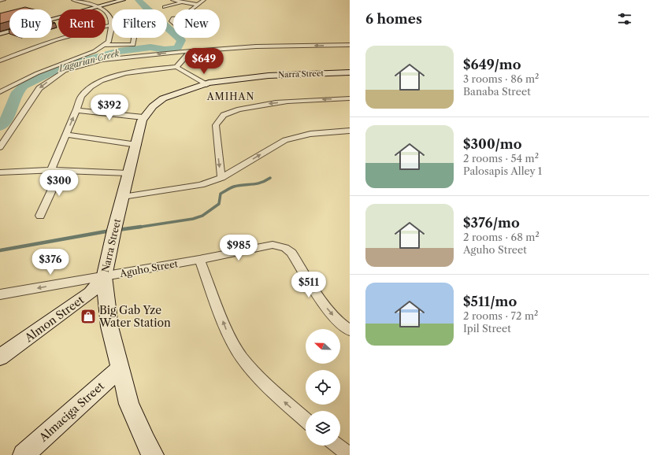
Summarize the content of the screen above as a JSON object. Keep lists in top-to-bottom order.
{
  "streets": {
    "street": [
      "Narra Street",
      "Aguho Street",
      "Almon Street",
      "Almaciga Street"
    ]
  },
  "crossings": [
    ["Narra Street", "Aguho Street"],
    ["Narra Street", "Almon Street"],
    ["Narra Street", "Almaciga Street"],
    ["Aguho Street", "Almon Street"]
  ],
  "districts": ["AMIHAN"],
  "water": ["Lagarian Creek"],
  "places": {
    "shop": ["Big Gab Yze Water Station"]
  },
  "north": "left",
  "page": {
    "heading": "6 homes",
    "chip": [
      "Buy",
      "Rent",
      "Filters",
      "New"
    ],
    "list": [
      {
        "name": "$649/mo",
        "note": "3 rooms · 86 m² · Banaba Street"
      },
      {
        "name": "$300/mo",
        "note": "2 rooms · 54 m² · Palosapis Alley 1"
      },
      {
        "name": "$376/mo",
        "note": "2 rooms · 68 m² · Aguho Street"
      },
      {
        "name": "$511/mo",
        "note": "2 rooms · 72 m² · Ipil Street"
      }
    ],
    "price": [
      "$649",
      "$392",
      "$300",
      "$985",
      "$376",
      "$511"
    ]
  }
}
